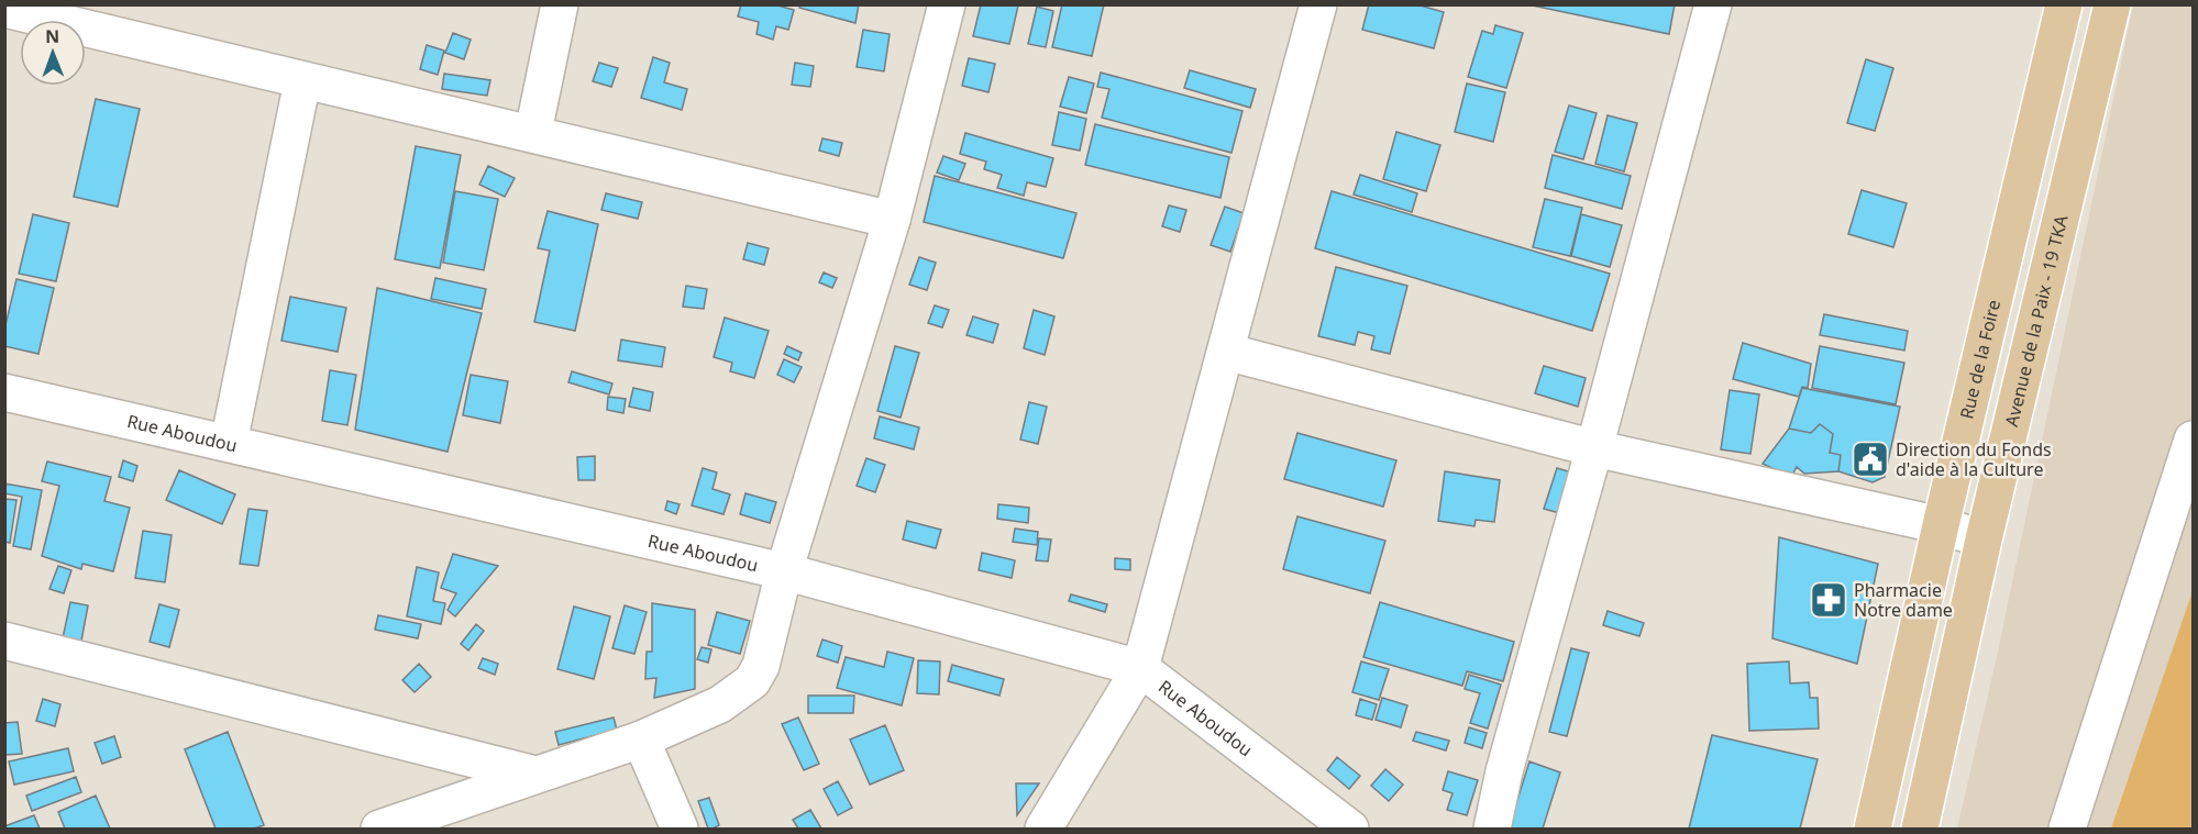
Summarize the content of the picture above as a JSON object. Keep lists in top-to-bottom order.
{
  "streets": {
    "main road": ["Avenue de la Paix - 19 TKA", "Rue de la Foire"],
    "street": ["Rue Aboudou"]
  },
  "places": {
    "public building": ["Direction du Fonds d'aide à la Culture"],
    "pharmacy": ["Pharmacie Notre dame"]
  },
  "north": "top"
}
